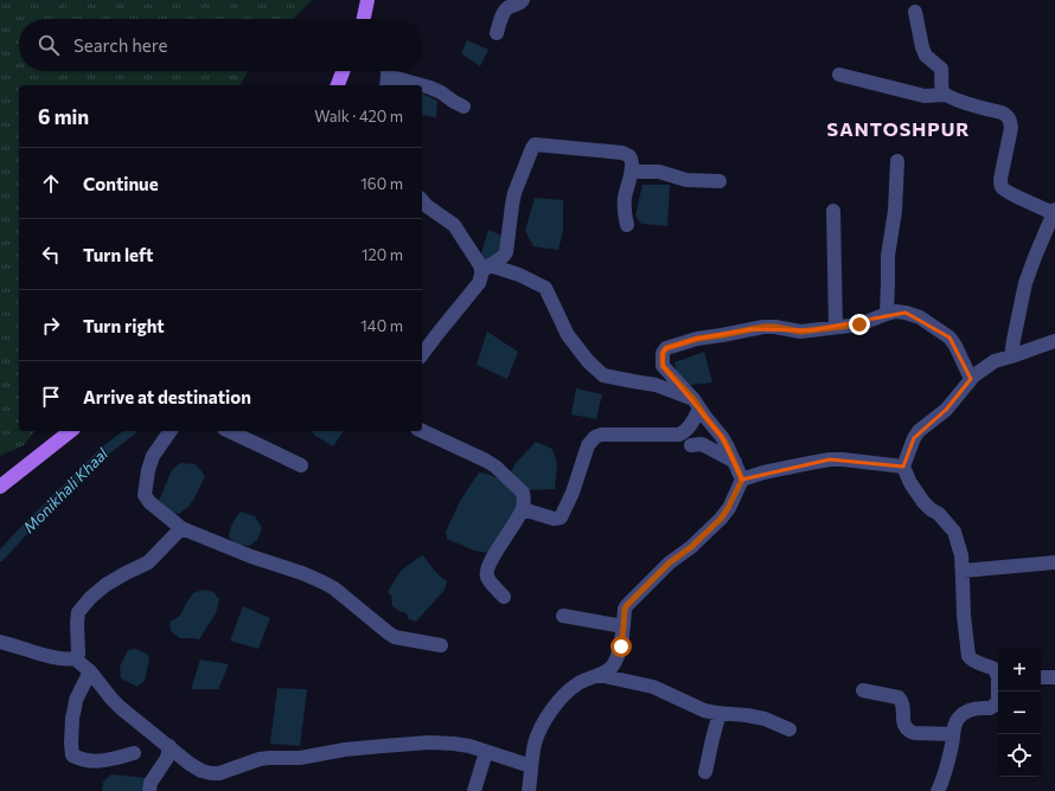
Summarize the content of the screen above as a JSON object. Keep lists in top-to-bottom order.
{
  "districts": ["SANTOSHPUR"],
  "water": ["Monikhali Khaal"],
  "page": {
    "search": "Search here",
    "heading": ["6 min", "Walk · 420 m"],
    "list": [
      ["Continue", "160 m"],
      ["Turn left", "120 m"],
      ["Turn right", "140 m"],
      "Arrive at destination"
    ],
    "map_buttons": ["+", "−"]
  }
}
